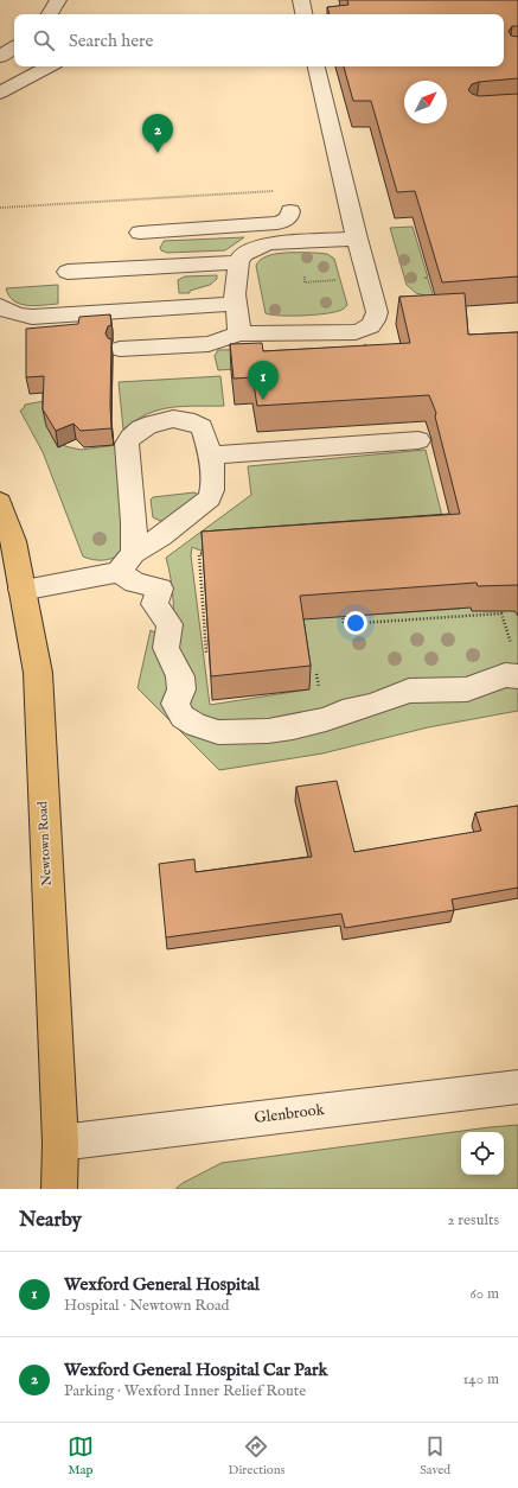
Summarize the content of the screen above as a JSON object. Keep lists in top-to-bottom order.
{
  "streets": {
    "main road": ["Newtown Road"],
    "street": ["Glenbrook"]
  },
  "crossings": [
    ["Newtown Road", "Glenbrook"]
  ],
  "north": "top right",
  "page": {
    "search": "Search here",
    "pins": ["2", "1"],
    "heading": ["Nearby", "2 results"],
    "list": [
      {
        "mark": "1",
        "name": "Wexford General Hospital",
        "note": "Hospital · Newtown Road",
        "value": "60 m"
      },
      {
        "mark": "2",
        "name": "Wexford General Hospital Car Park",
        "note": "Parking · Wexford Inner Relief Route",
        "value": "140 m"
      }
    ],
    "nav": ["Map", "Directions", "Saved"]
  }
}
